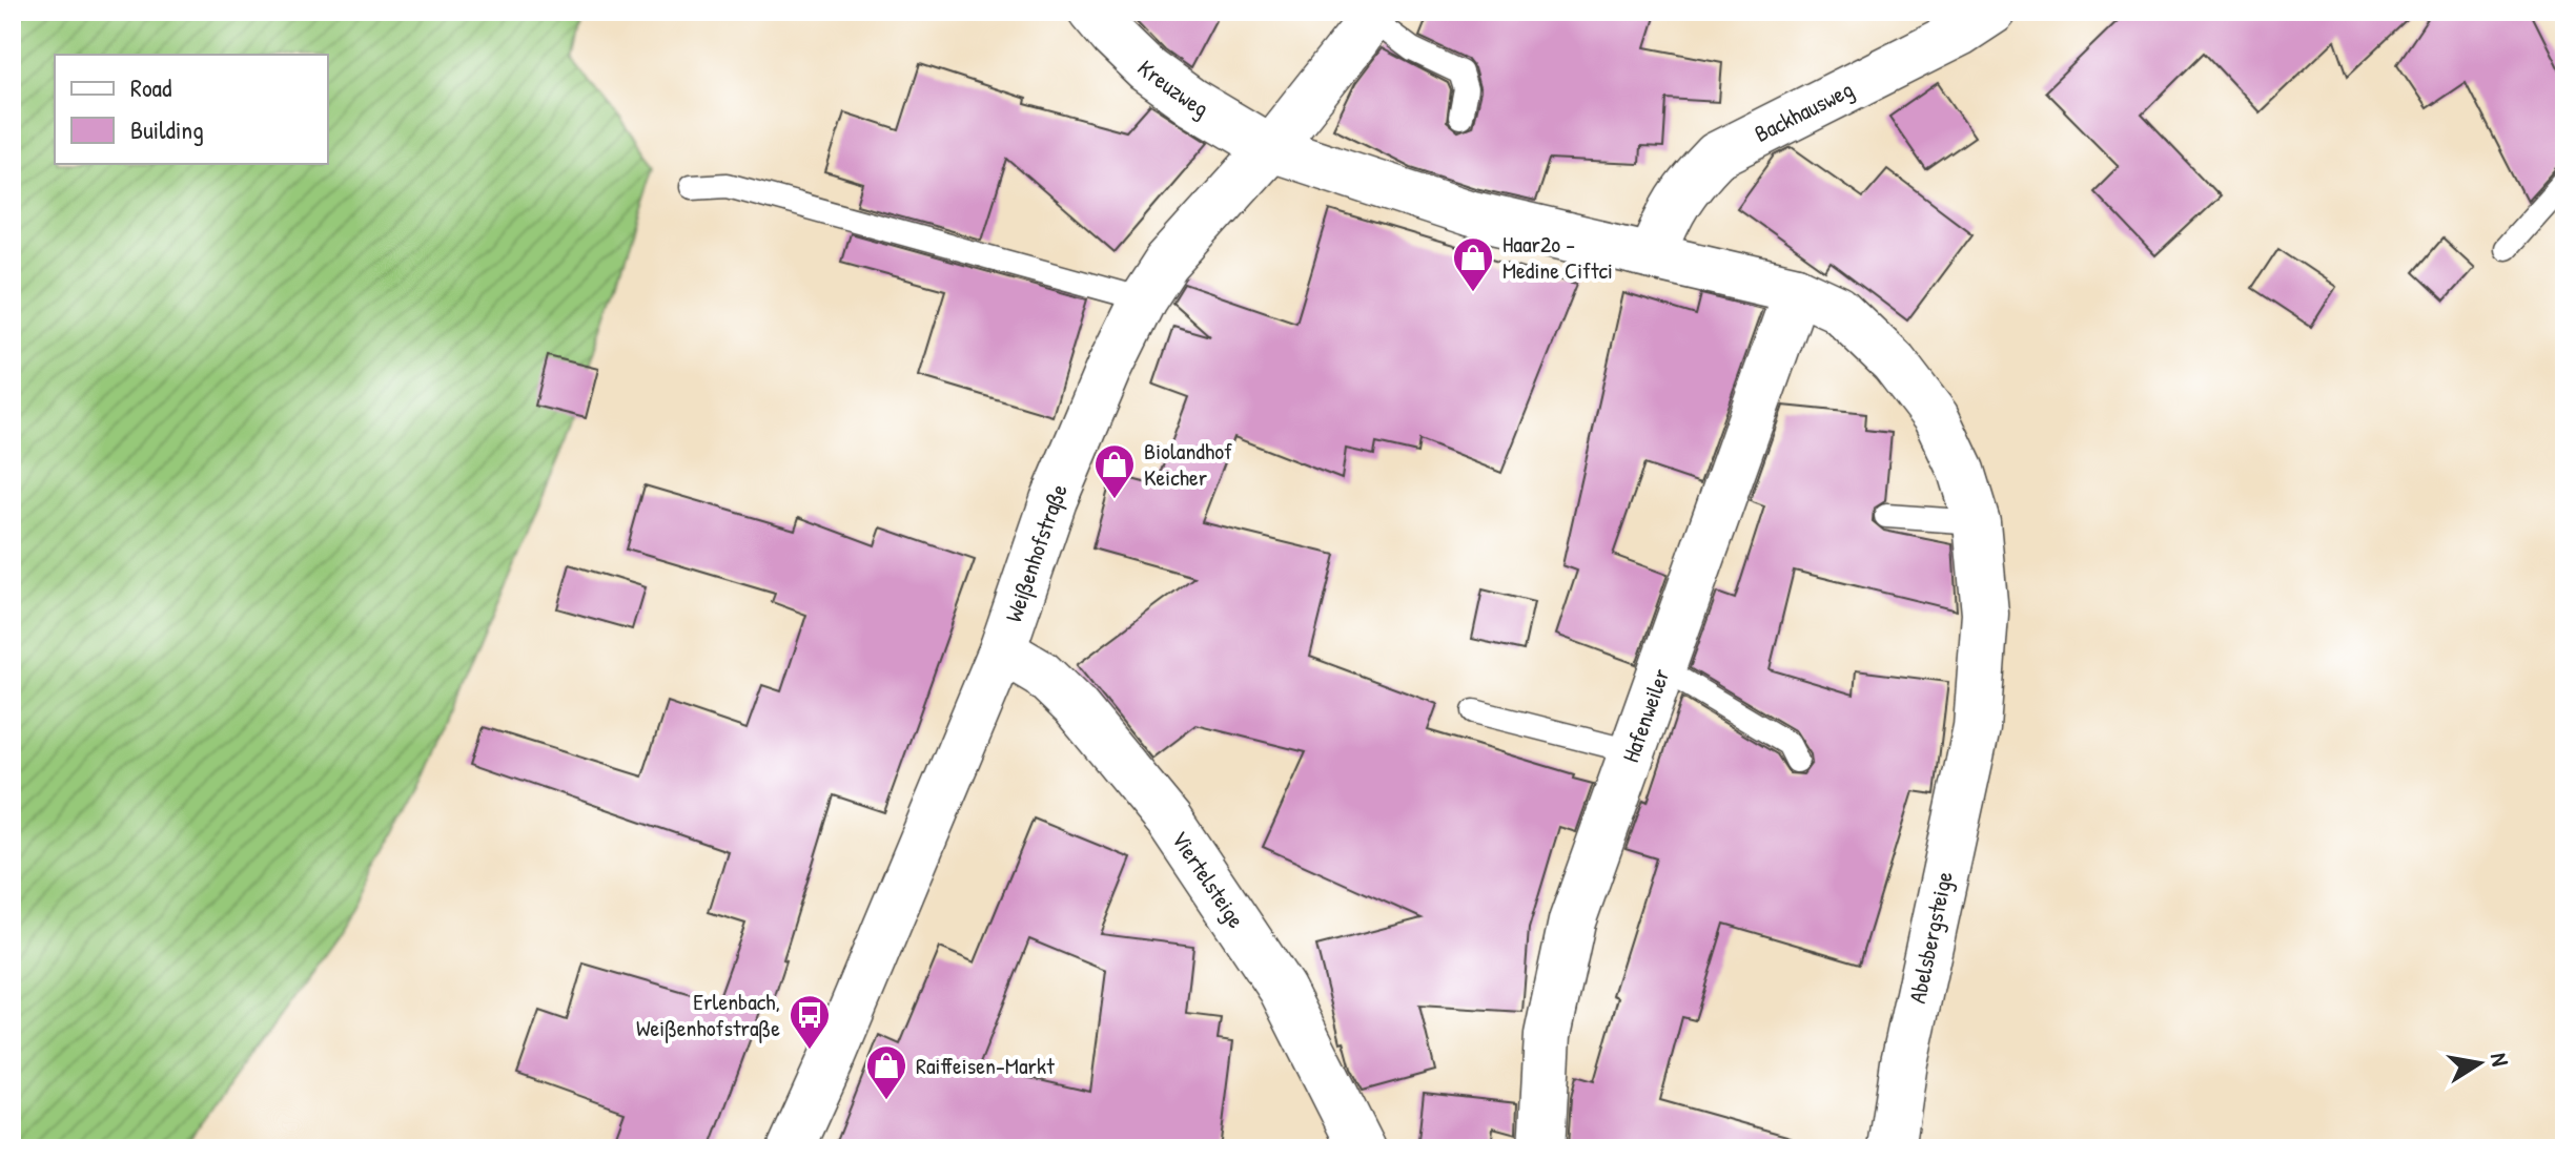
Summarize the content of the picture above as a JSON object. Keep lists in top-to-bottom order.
{
  "streets": {
    "street": [
      "Kreuzweg",
      "Backhausweg",
      "Weißenhofstraße",
      "Hafenweiler",
      "Viertelsteige",
      "Abelsbergsteige"
    ]
  },
  "crossings": [
    ["Kreuzweg", "Weißenhofstraße"],
    ["Weißenhofstraße", "Viertelsteige"]
  ],
  "places": {
    "shop": ["Haar2o - Medine Ciftci", "Biolandhof Keicher", "Raiffeisen-Markt"],
    "bus stop": ["Erlenbach, Weißenhofstraße"]
  },
  "legend": ["Road", "Building"],
  "north": "right"
}
